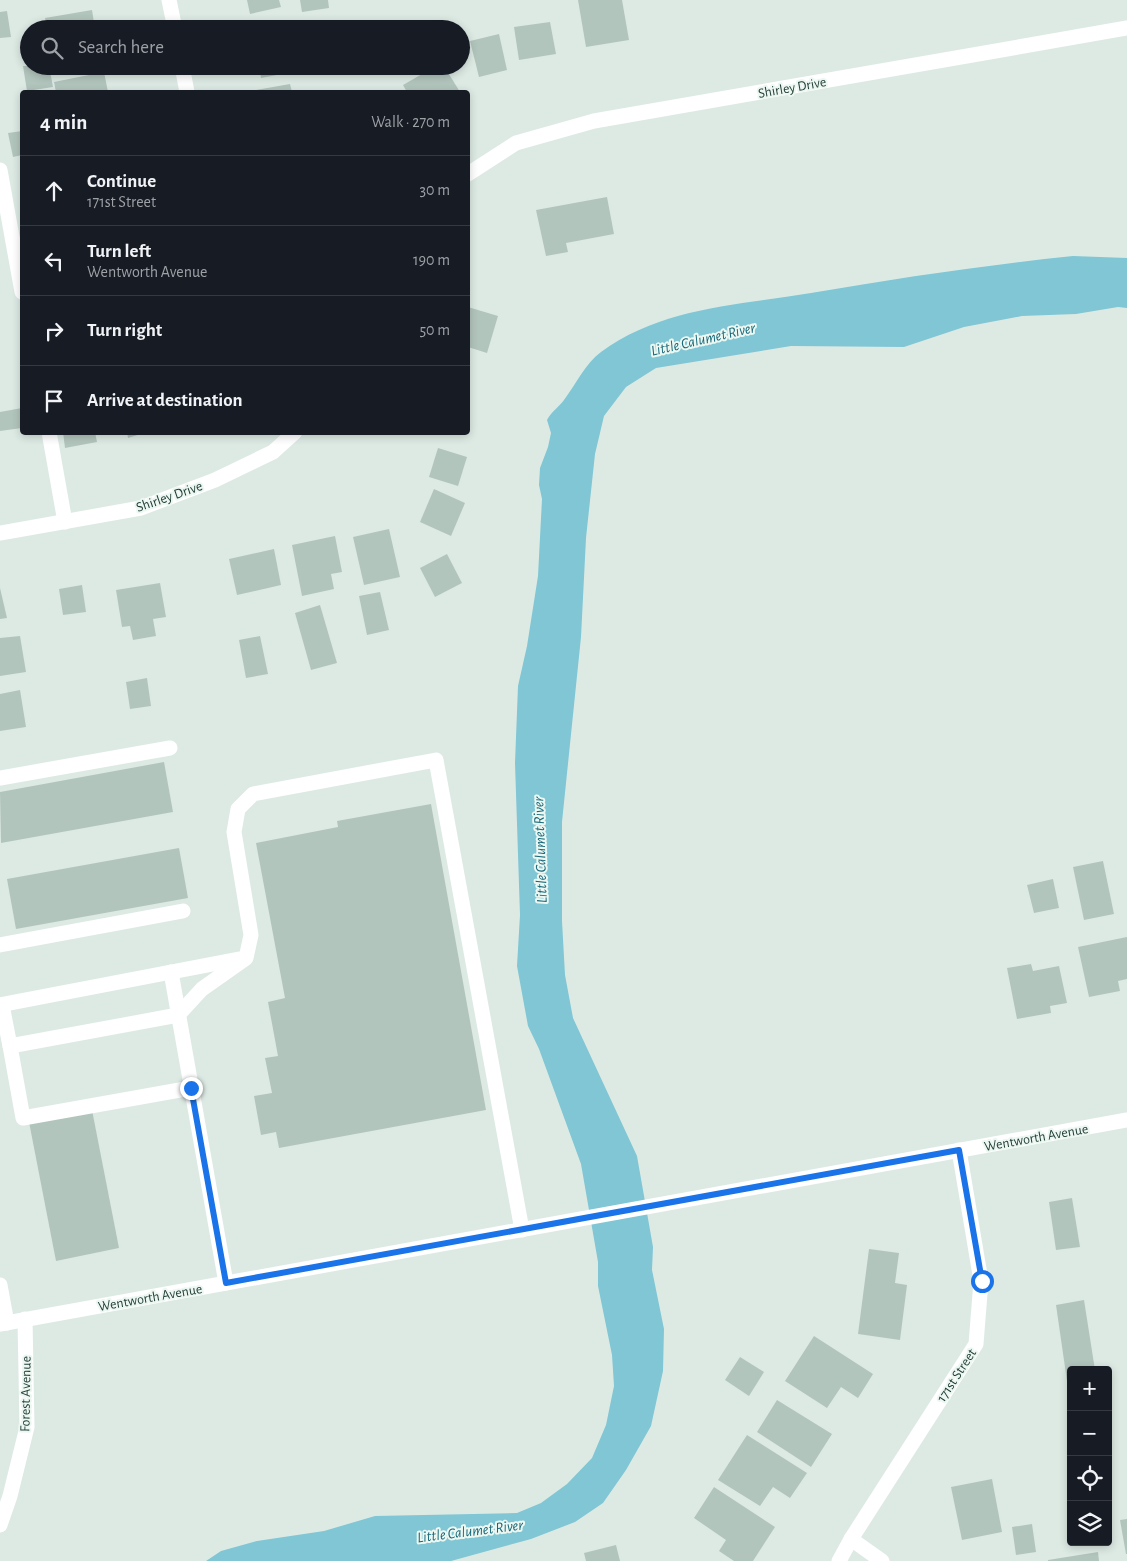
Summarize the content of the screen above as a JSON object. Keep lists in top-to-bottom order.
{
  "streets": {
    "street": [
      "Shirley Drive",
      "Wentworth Avenue",
      "171st Street",
      "Forest Avenue"
    ]
  },
  "crossings": [
    ["Wentworth Avenue", "171st Street"],
    ["Wentworth Avenue", "Forest Avenue"]
  ],
  "water": ["Little Calumet River"],
  "page": {
    "search": "Search here",
    "heading": ["4 min", "Walk · 270 m"],
    "list": [
      ["Continue", "171st Street", "30 m"],
      ["Turn left", "Wentworth Avenue", "190 m"],
      ["Turn right", "50 m"],
      "Arrive at destination"
    ],
    "map_buttons": ["+", "−"]
  }
}
